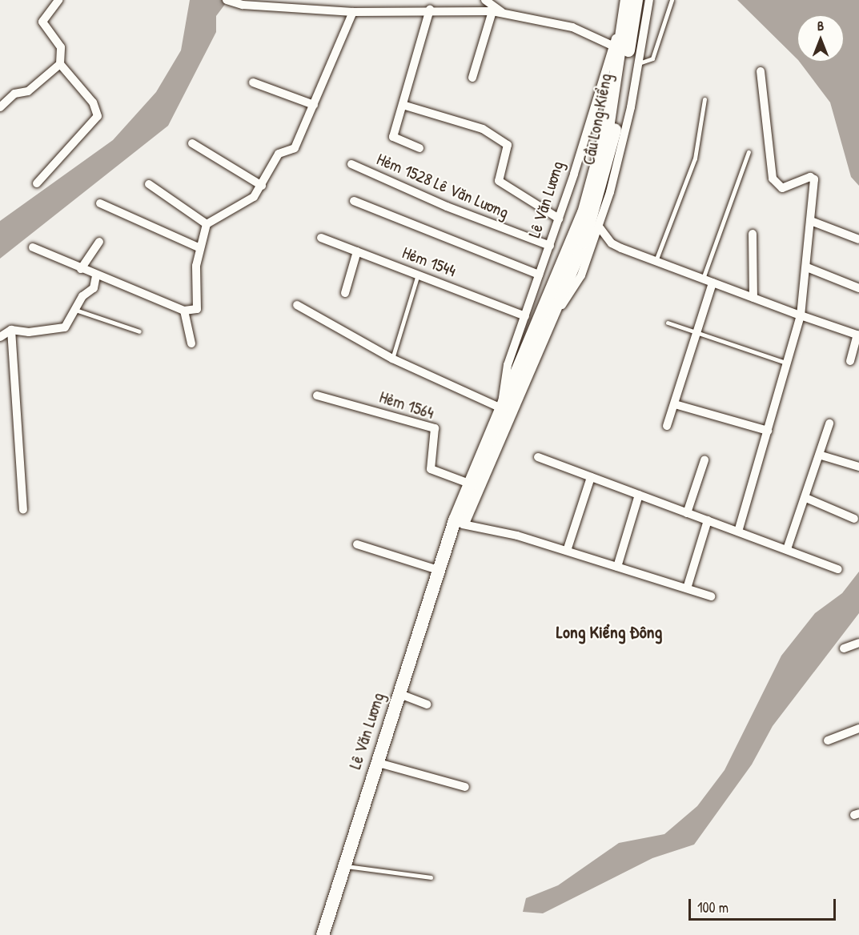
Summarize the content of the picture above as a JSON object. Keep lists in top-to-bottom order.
{
  "streets": {
    "main road": ["Cầu Long Kiểng", "Lê Văn Lương"],
    "street": ["Hẻm 1528 Lê Văn Lương", "Hẻm 1544", "Hẻm 1564"]
  },
  "crossings": [
    ["Cầu Long Kiểng", "Lê Văn Lương"],
    ["Hẻm 1528 Lê Văn Lương", "Lê Văn Lương"],
    ["Lê Văn Lương", "Hẻm 1544"],
    ["Lê Văn Lương", "Hẻm 1564"]
  ],
  "districts": ["Long Kiểng Đông"],
  "scale_bar": "100 m",
  "north": "top"
}
